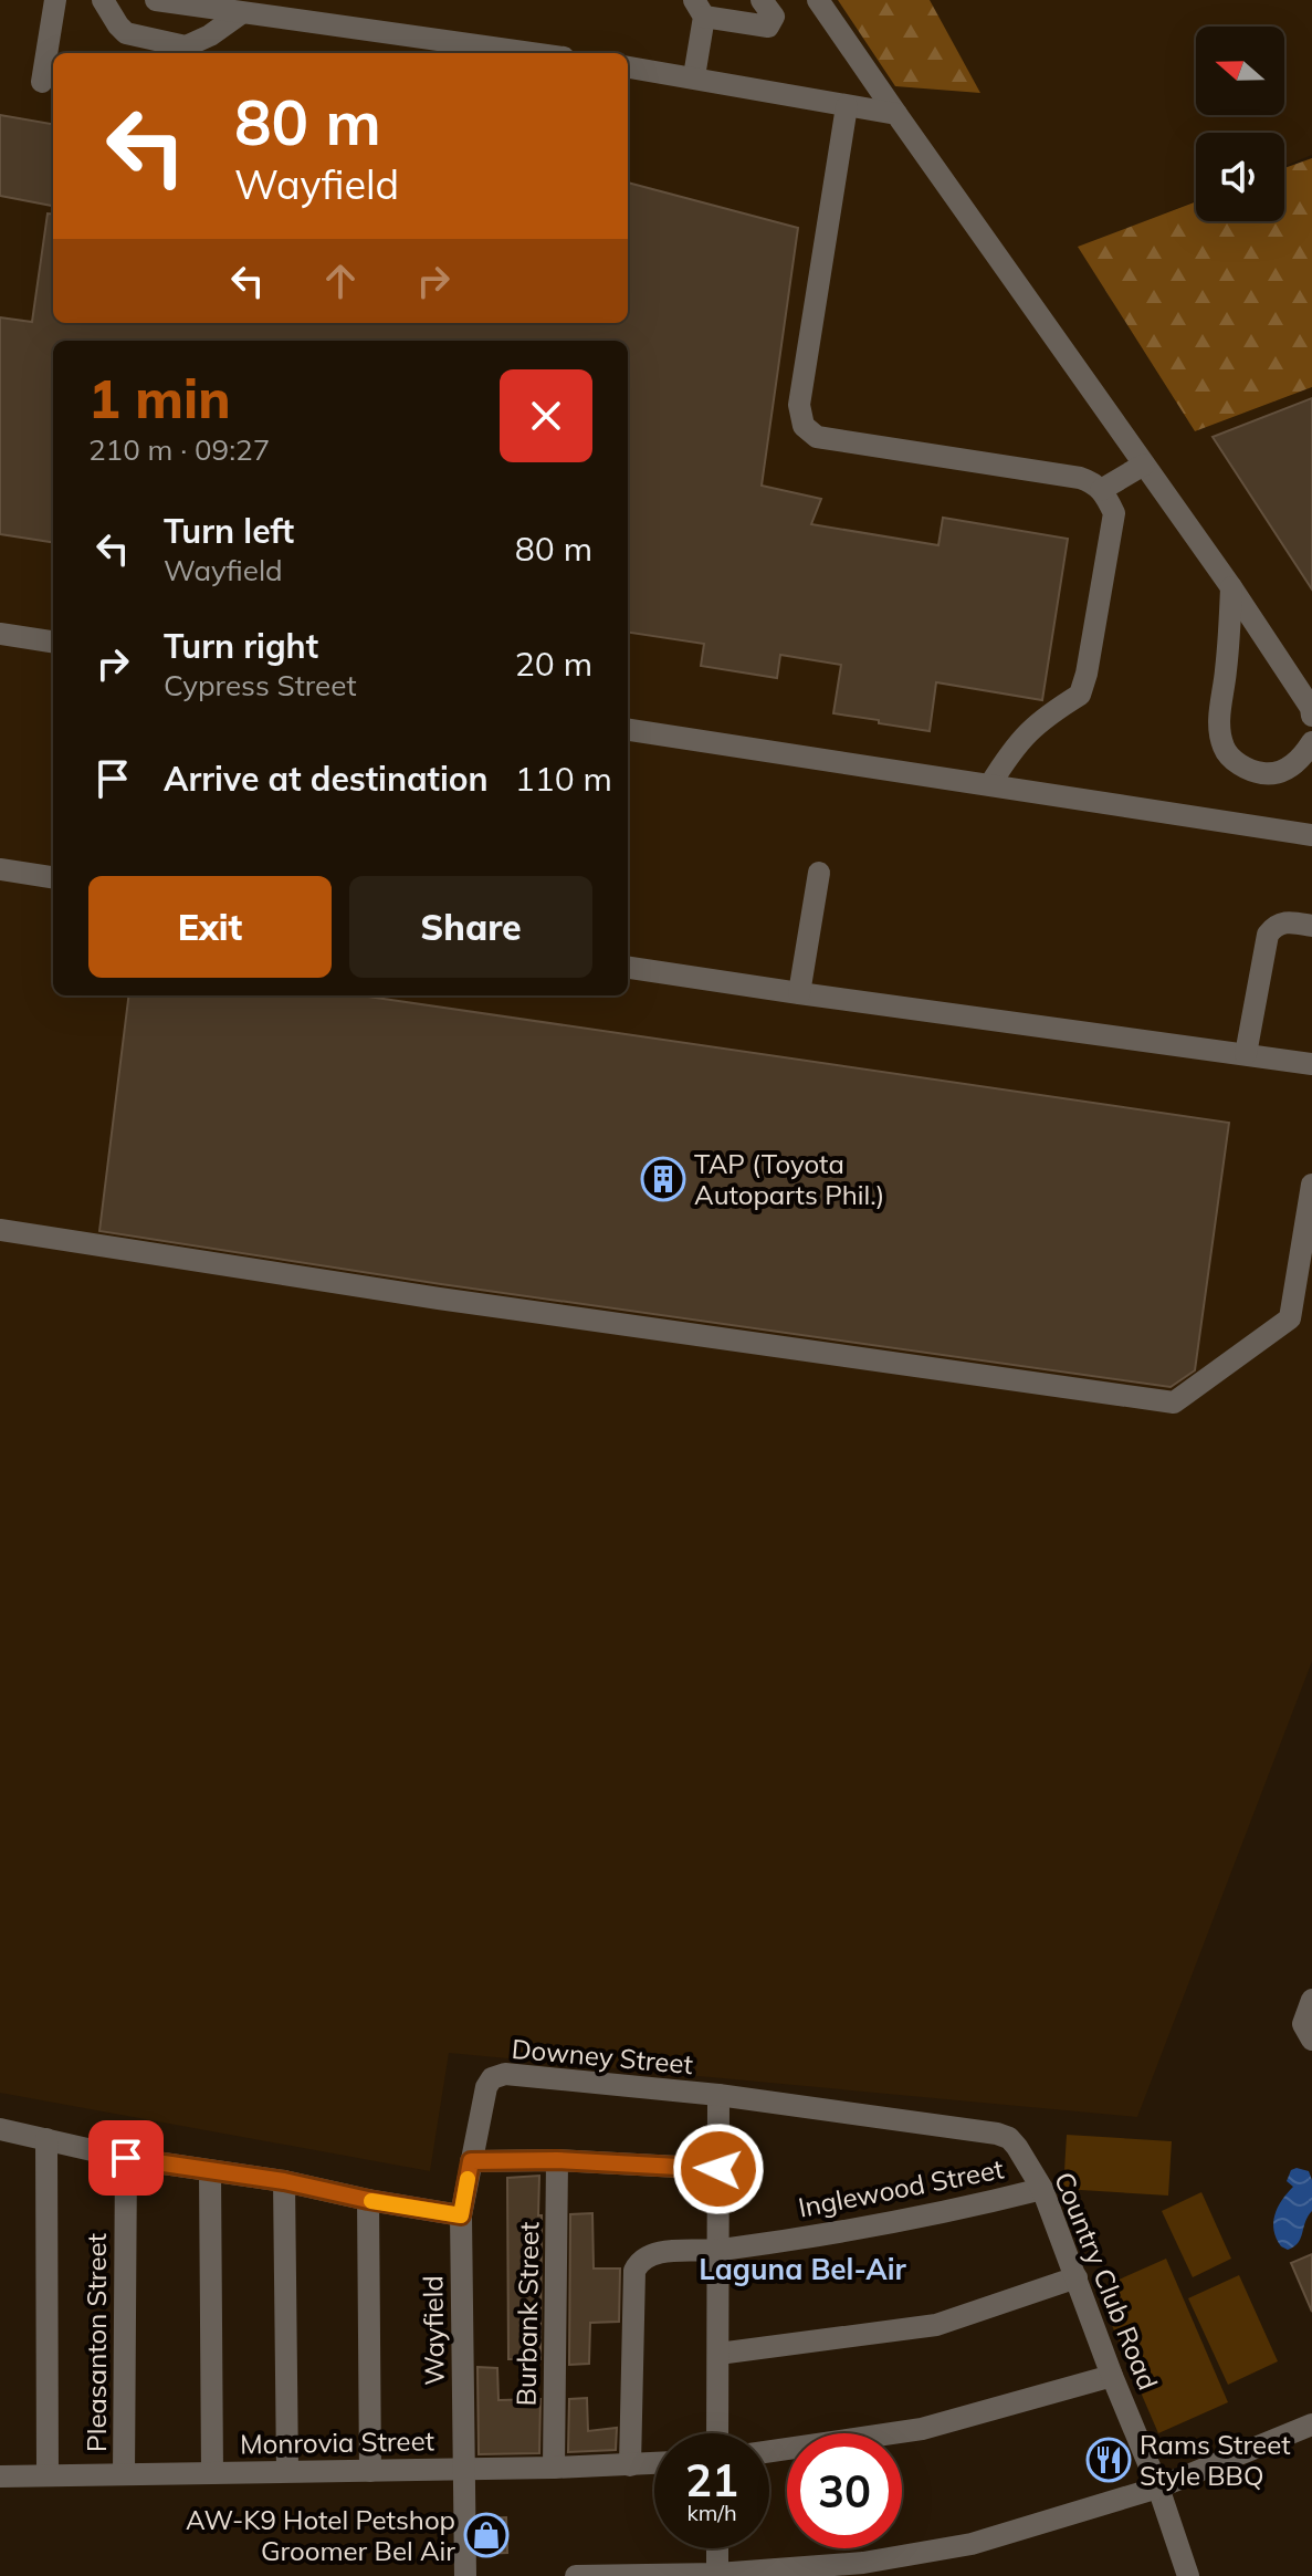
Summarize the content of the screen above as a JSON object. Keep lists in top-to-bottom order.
{
  "streets": {
    "street": [
      "Downey Street",
      "Inglewood Street",
      "Country Club Road",
      "Burbank Street",
      "Wayfield",
      "Pleasanton Street",
      "Monrovia Street"
    ]
  },
  "crossings": [
    ["Downey Street", "Country Club Road"],
    ["Downey Street", "Wayfield"],
    ["Inglewood Street", "Country Club Road"],
    ["Inglewood Street", "Monrovia Street"],
    ["Burbank Street", "Monrovia Street"],
    ["Wayfield", "Monrovia Street"],
    ["Pleasanton Street", "Monrovia Street"]
  ],
  "districts": ["Laguna Bel-Air"],
  "places": {
    "building": ["TAP (Toyota Autoparts Phil.)"],
    "restaurant": ["Rams Street Style BBQ"],
    "shop": ["AW-K9 Hotel Petshop Groomer Bel Air"]
  },
  "north": "left",
  "page": {
    "turn": ["80 m", "Wayfield"],
    "heading": ["1 min", "210 m · 09:27"],
    "list": [
      {
        "name": "Turn left",
        "note": "Wayfield",
        "value": "80 m"
      },
      {
        "name": "Turn right",
        "note": "Cypress Street",
        "value": "20 m"
      },
      {
        "name": "Arrive at destination",
        "value": "110 m"
      }
    ],
    "buttons": ["Exit", "Share"],
    "speed": "21 km/h",
    "limit": "30"
  }
}
